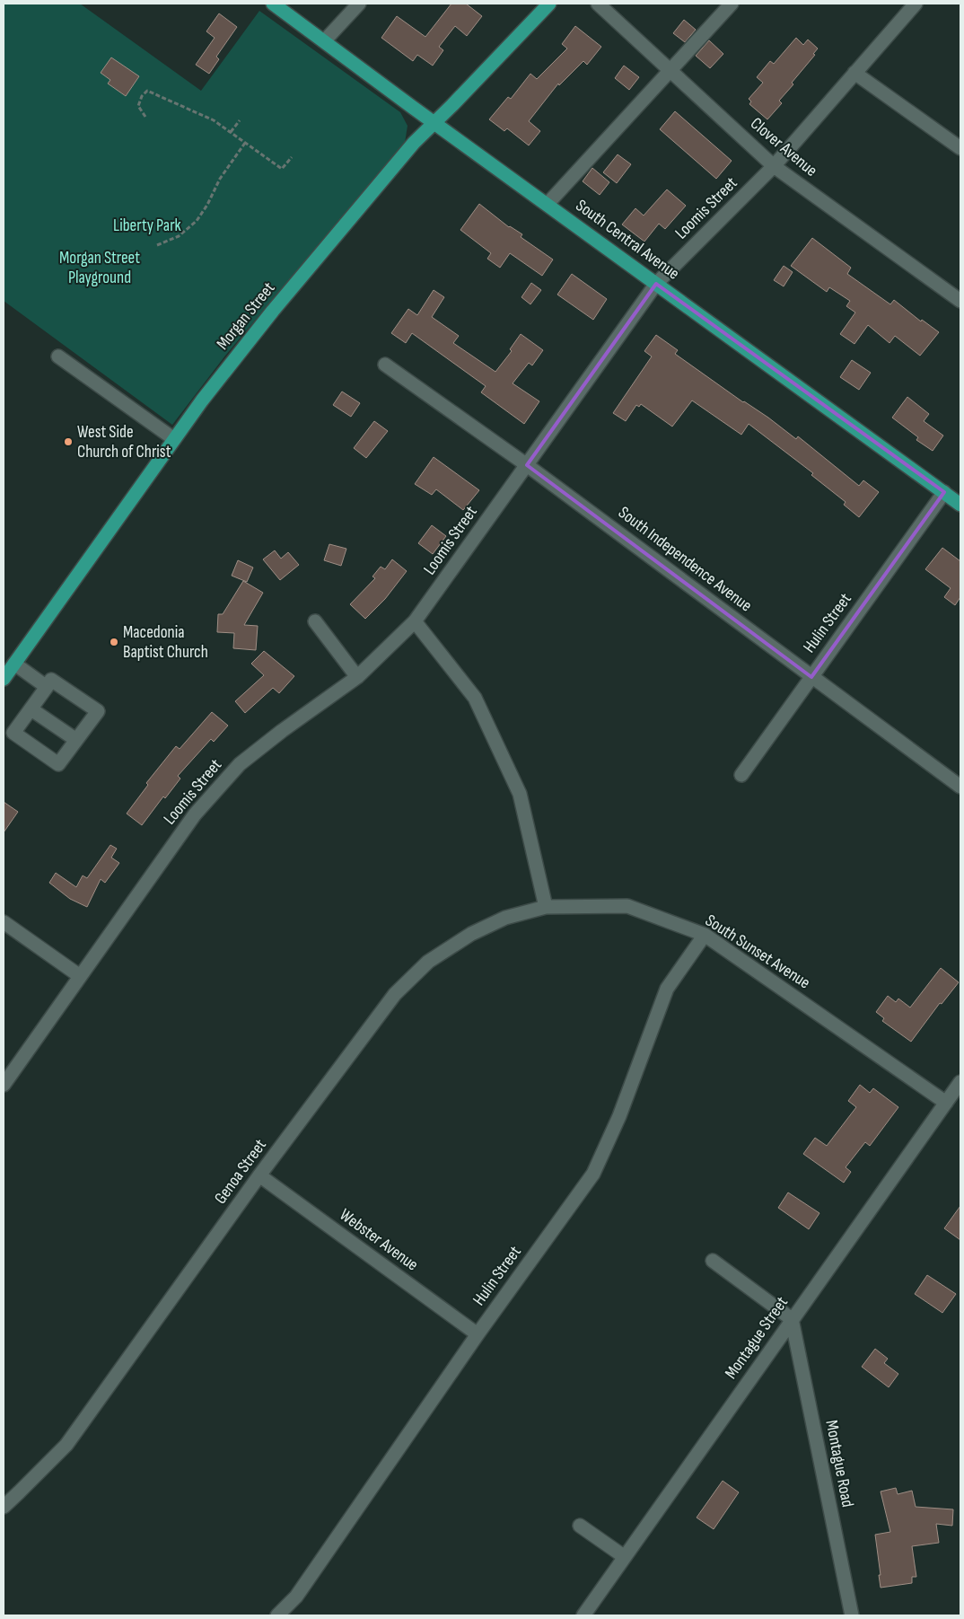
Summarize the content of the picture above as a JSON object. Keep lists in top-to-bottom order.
{
  "streets": {
    "main road": ["South Central Avenue", "Morgan Street"],
    "street": [
      "Clover Avenue",
      "Loomis Street",
      "South Independence Avenue",
      "Hulin Street",
      "South Sunset Avenue",
      "Genoa Street",
      "Webster Avenue",
      "Montague Street",
      "Montague Road"
    ]
  },
  "crossings": [
    ["Clover Avenue", "Loomis Street"],
    ["Loomis Street", "South Central Avenue"],
    ["Loomis Street", "South Independence Avenue"],
    ["South Central Avenue", "Morgan Street"],
    ["South Central Avenue", "Hulin Street"],
    ["South Independence Avenue", "Hulin Street"],
    ["Hulin Street", "South Sunset Avenue"],
    ["Hulin Street", "Webster Avenue"],
    ["South Sunset Avenue", "Genoa Street"],
    ["South Sunset Avenue", "Montague Street"],
    ["Genoa Street", "Webster Avenue"],
    ["Montague Street", "Montague Road"]
  ],
  "parks": ["Liberty Park", "Morgan Street Playground"],
  "places": ["West Side Church of Christ", "Macedonia Baptist Church"]
}
